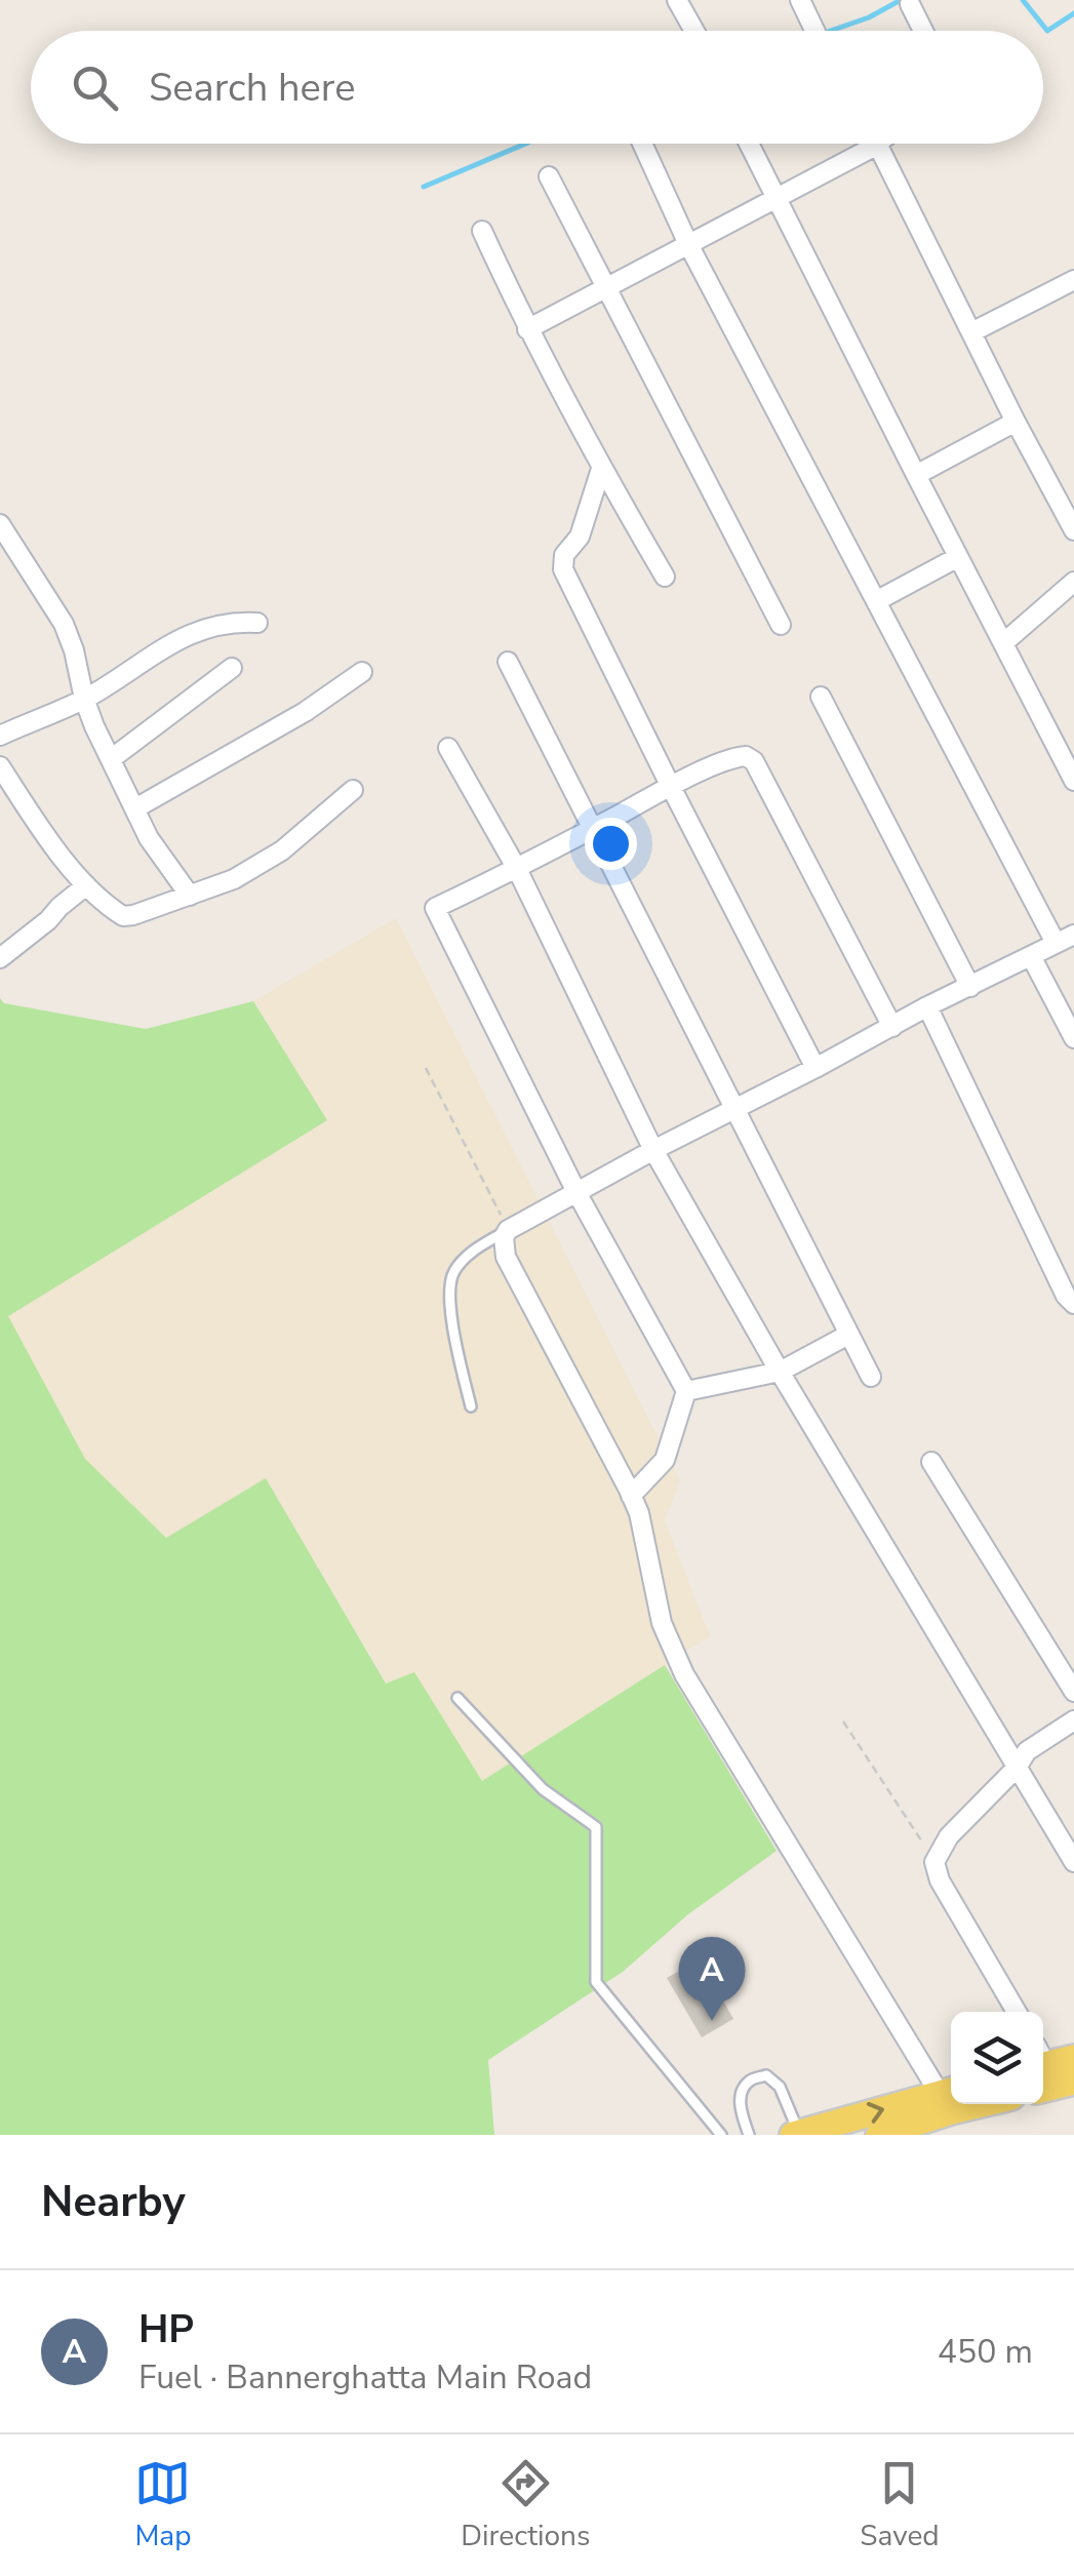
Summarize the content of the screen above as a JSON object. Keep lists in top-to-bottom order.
{
  "page": {
    "search": "Search here",
    "pins": "A",
    "heading": "Nearby",
    "list": [
      {
        "mark": "A",
        "name": "HP",
        "note": "Fuel · Bannerghatta Main Road",
        "value": "450 m"
      }
    ],
    "nav": ["Map", "Directions", "Saved"]
  }
}
